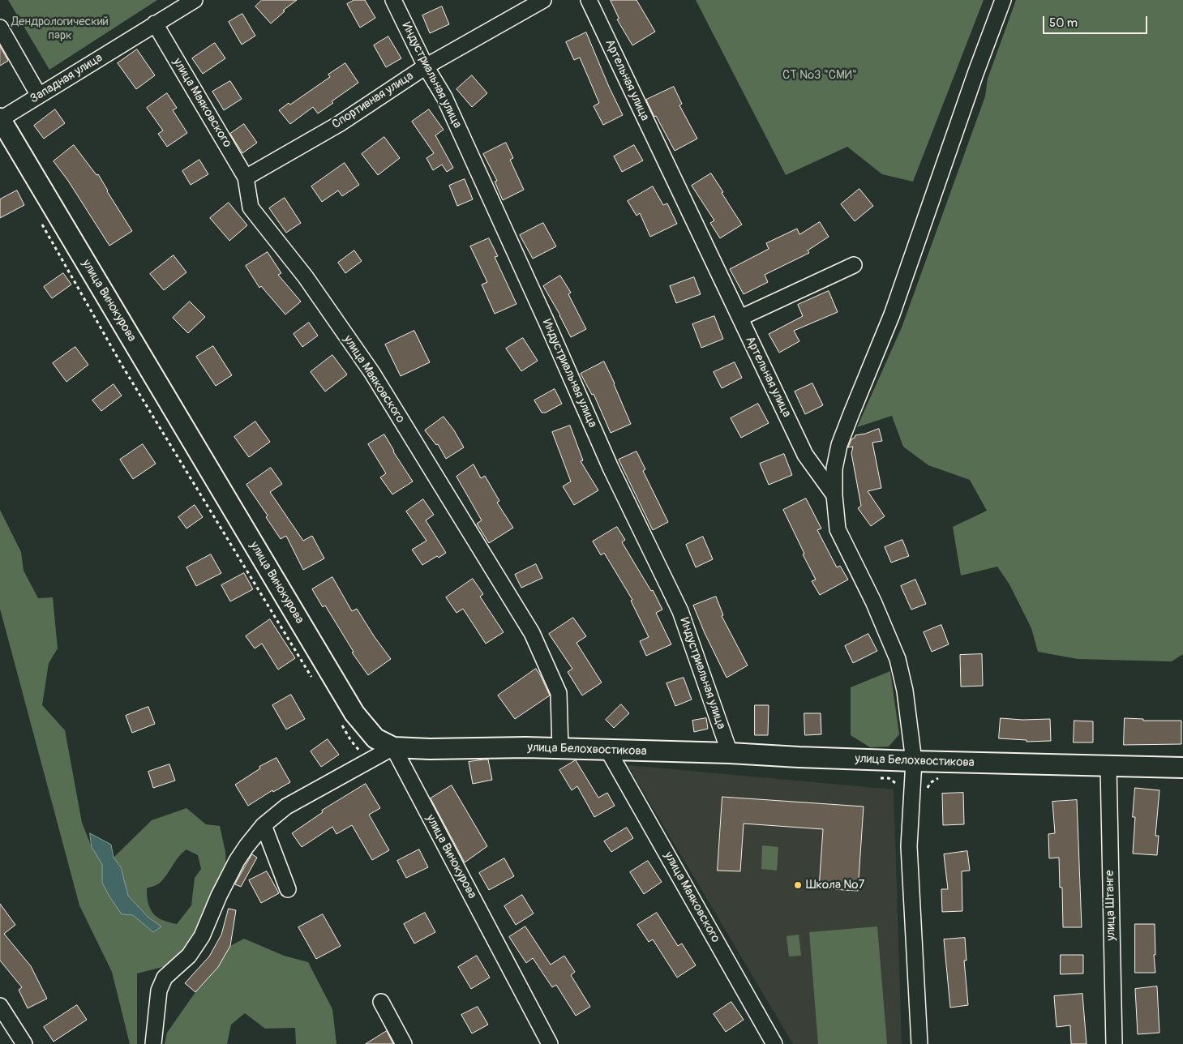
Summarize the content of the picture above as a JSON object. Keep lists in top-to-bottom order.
{
  "streets": {
    "main road": ["улица Винокурова", "улица Белохвостикова"],
    "street": [
      "Индустриальная улица",
      "Западная улица",
      "Артельная улица",
      "Спортивная улица",
      "улица Маяковского",
      "улица Штанге"
    ]
  },
  "crossings": [
    ["Индустриальная улица", "Спортивная улица"],
    ["Индустриальная улица", "улица Белохвостикова"],
    ["Западная улица", "улица Маяковского"],
    ["Западная улица", "улица Винокурова"],
    ["Спортивная улица", "улица Маяковского"],
    ["улица Маяковского", "улица Белохвостикова"],
    ["улица Винокурова", "улица Белохвостикова"],
    ["улица Белохвостикова", "улица Штанге"]
  ],
  "parks": ["Дендрологический парк", "СТ №3 \"СМИ\""],
  "places": ["Школа №7"],
  "scale_bar": "50 m"
}
